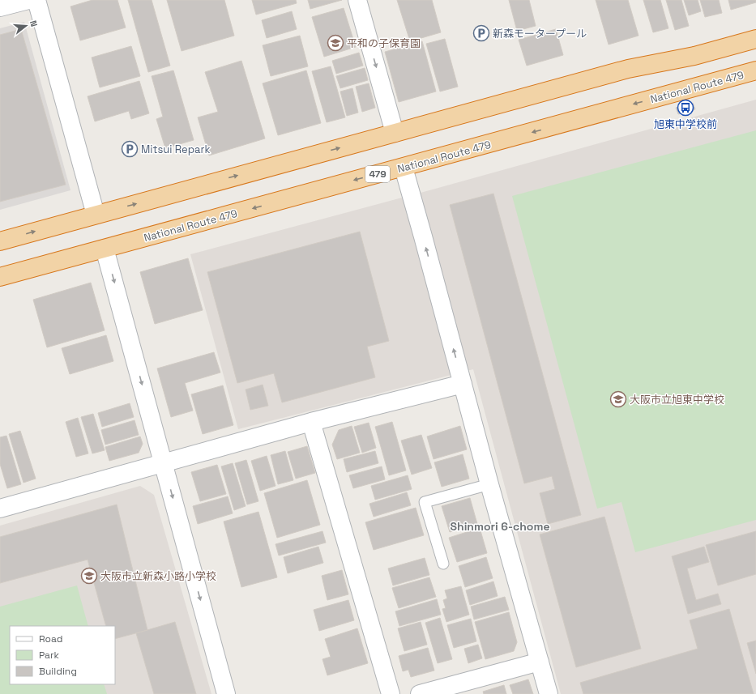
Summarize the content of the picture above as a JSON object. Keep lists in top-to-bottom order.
{
  "streets": {
    "highway": ["National Route 479", "479"]
  },
  "districts": ["Shinmori 6-chome"],
  "places": {
    "parking": ["新森モータープール", "Mitsui Repark"],
    "school or university": ["平和の子保育園", "大阪市立旭東中学校", "大阪市立新森小路小学校"],
    "bus stop": ["旭東中学校前"]
  },
  "legend": ["Road", "Park", "Building"],
  "north": "right"
}
